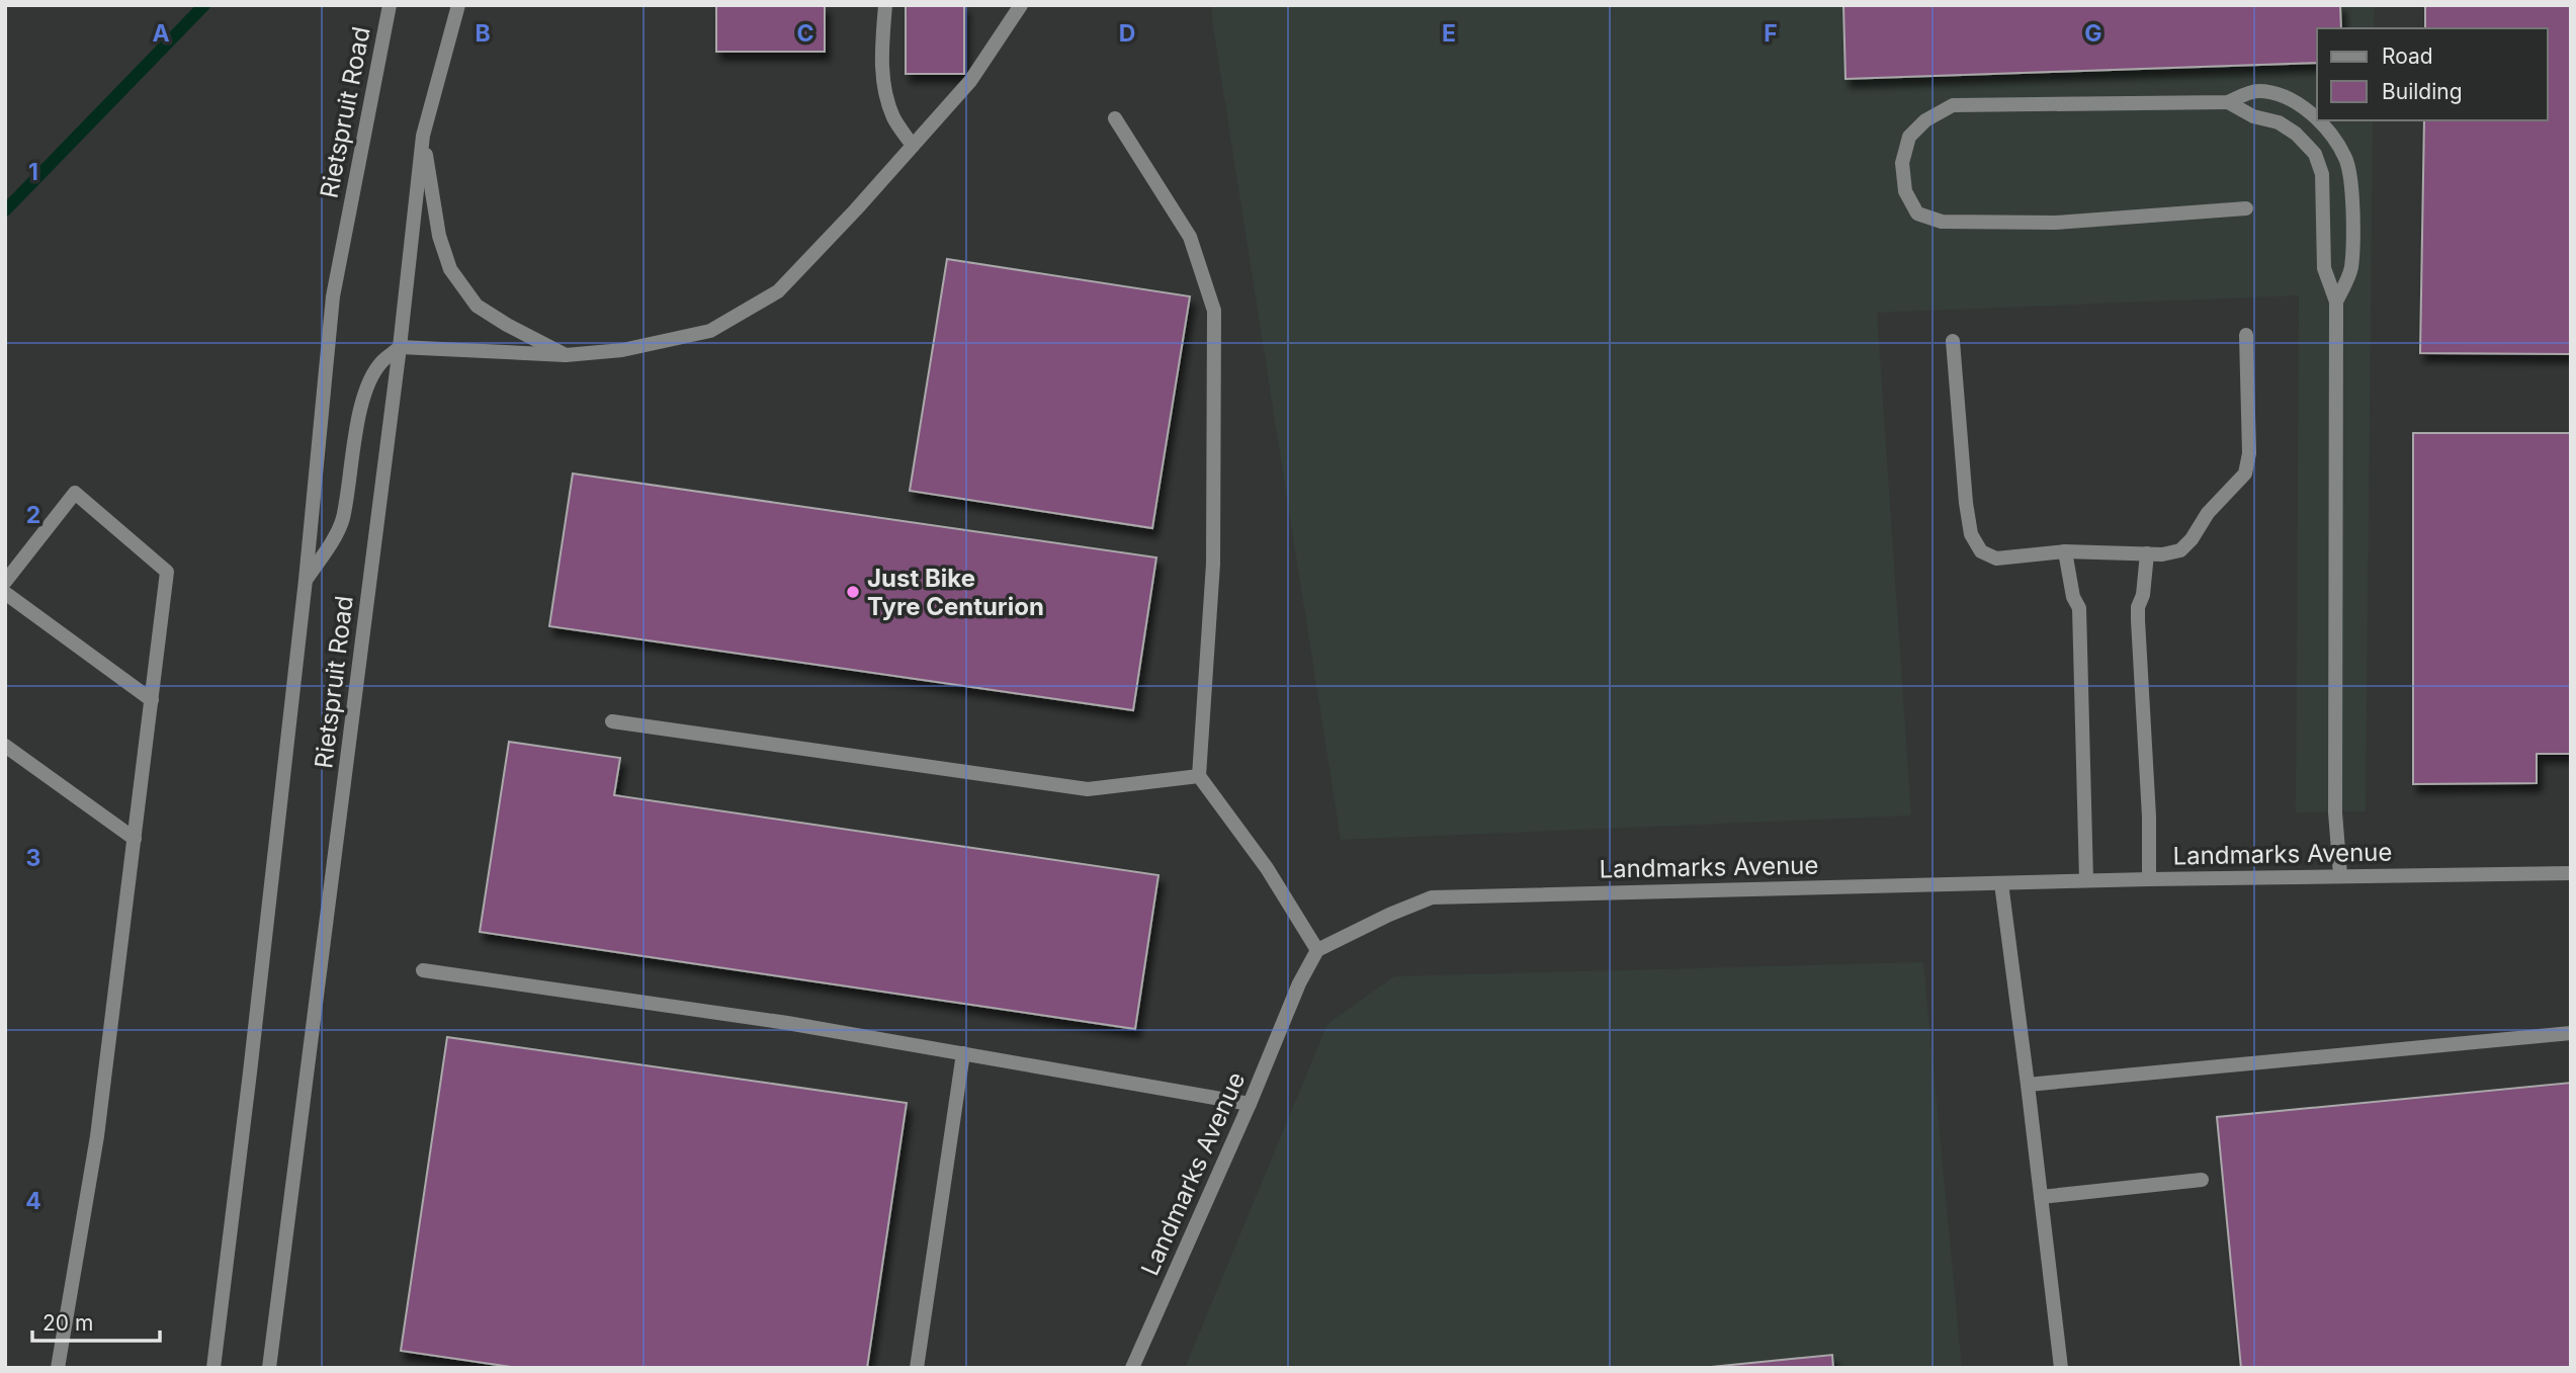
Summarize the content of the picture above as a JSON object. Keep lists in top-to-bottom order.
{
  "streets": {
    "street": ["Rietspruit Road", "Landmarks Avenue"]
  },
  "places": ["Just Bike Tyre Centurion"],
  "legend": ["Road", "Building"],
  "scale_bar": "20 m",
  "grid": {
    "columns": [
      "A",
      "B",
      "C",
      "D",
      "E",
      "F",
      "G"
    ],
    "rows": [
      "1",
      "2",
      "3",
      "4"
    ]
  }
}
